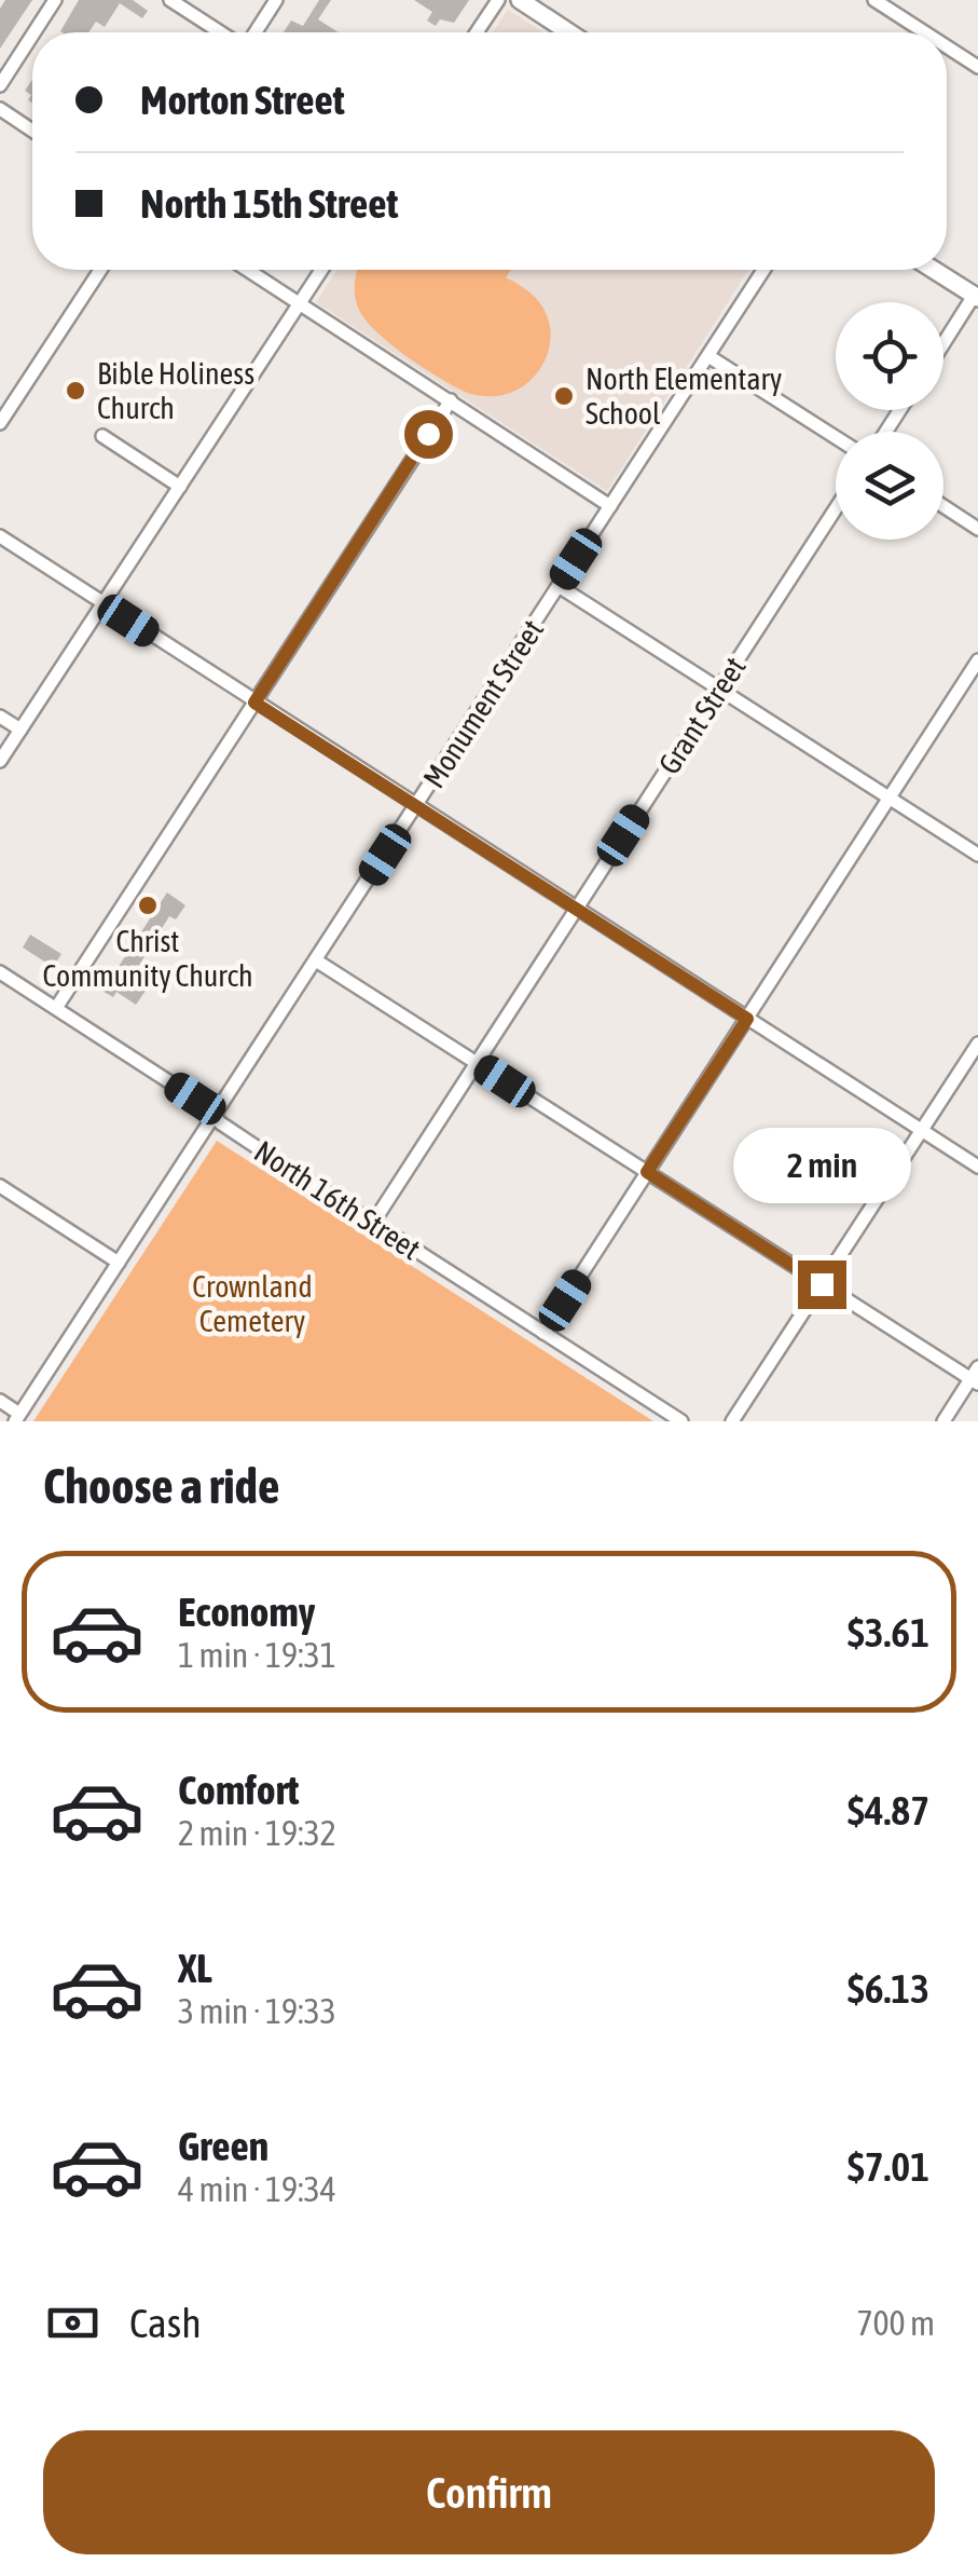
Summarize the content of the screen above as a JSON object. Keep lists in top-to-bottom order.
{
  "streets": {
    "street": ["Monument Street", "Grant Street", "North 16th Street"]
  },
  "crossings": [
    ["Monument Street", "North 16th Street"],
    ["Grant Street", "North 16th Street"]
  ],
  "parks": ["Crownland Cemetery"],
  "places": ["Bible Holiness Church", "North Elementary School", "Christ Community Church"],
  "page": {
    "banner": ["Morton Street", "North 15th Street"],
    "bubble": "2 min",
    "heading": "Choose a ride",
    "list": [
      {
        "name": "Economy",
        "note": "1 min · 19:31",
        "value": "$3.61"
      },
      {
        "name": "Comfort",
        "note": "2 min · 19:32",
        "value": "$4.87"
      },
      {
        "name": "XL",
        "note": "3 min · 19:33",
        "value": "$6.13"
      },
      {
        "name": "Green",
        "note": "4 min · 19:34",
        "value": "$7.01"
      }
    ],
    "pay": ["Cash", "700 m"],
    "buttons": "Confirm"
  }
}
